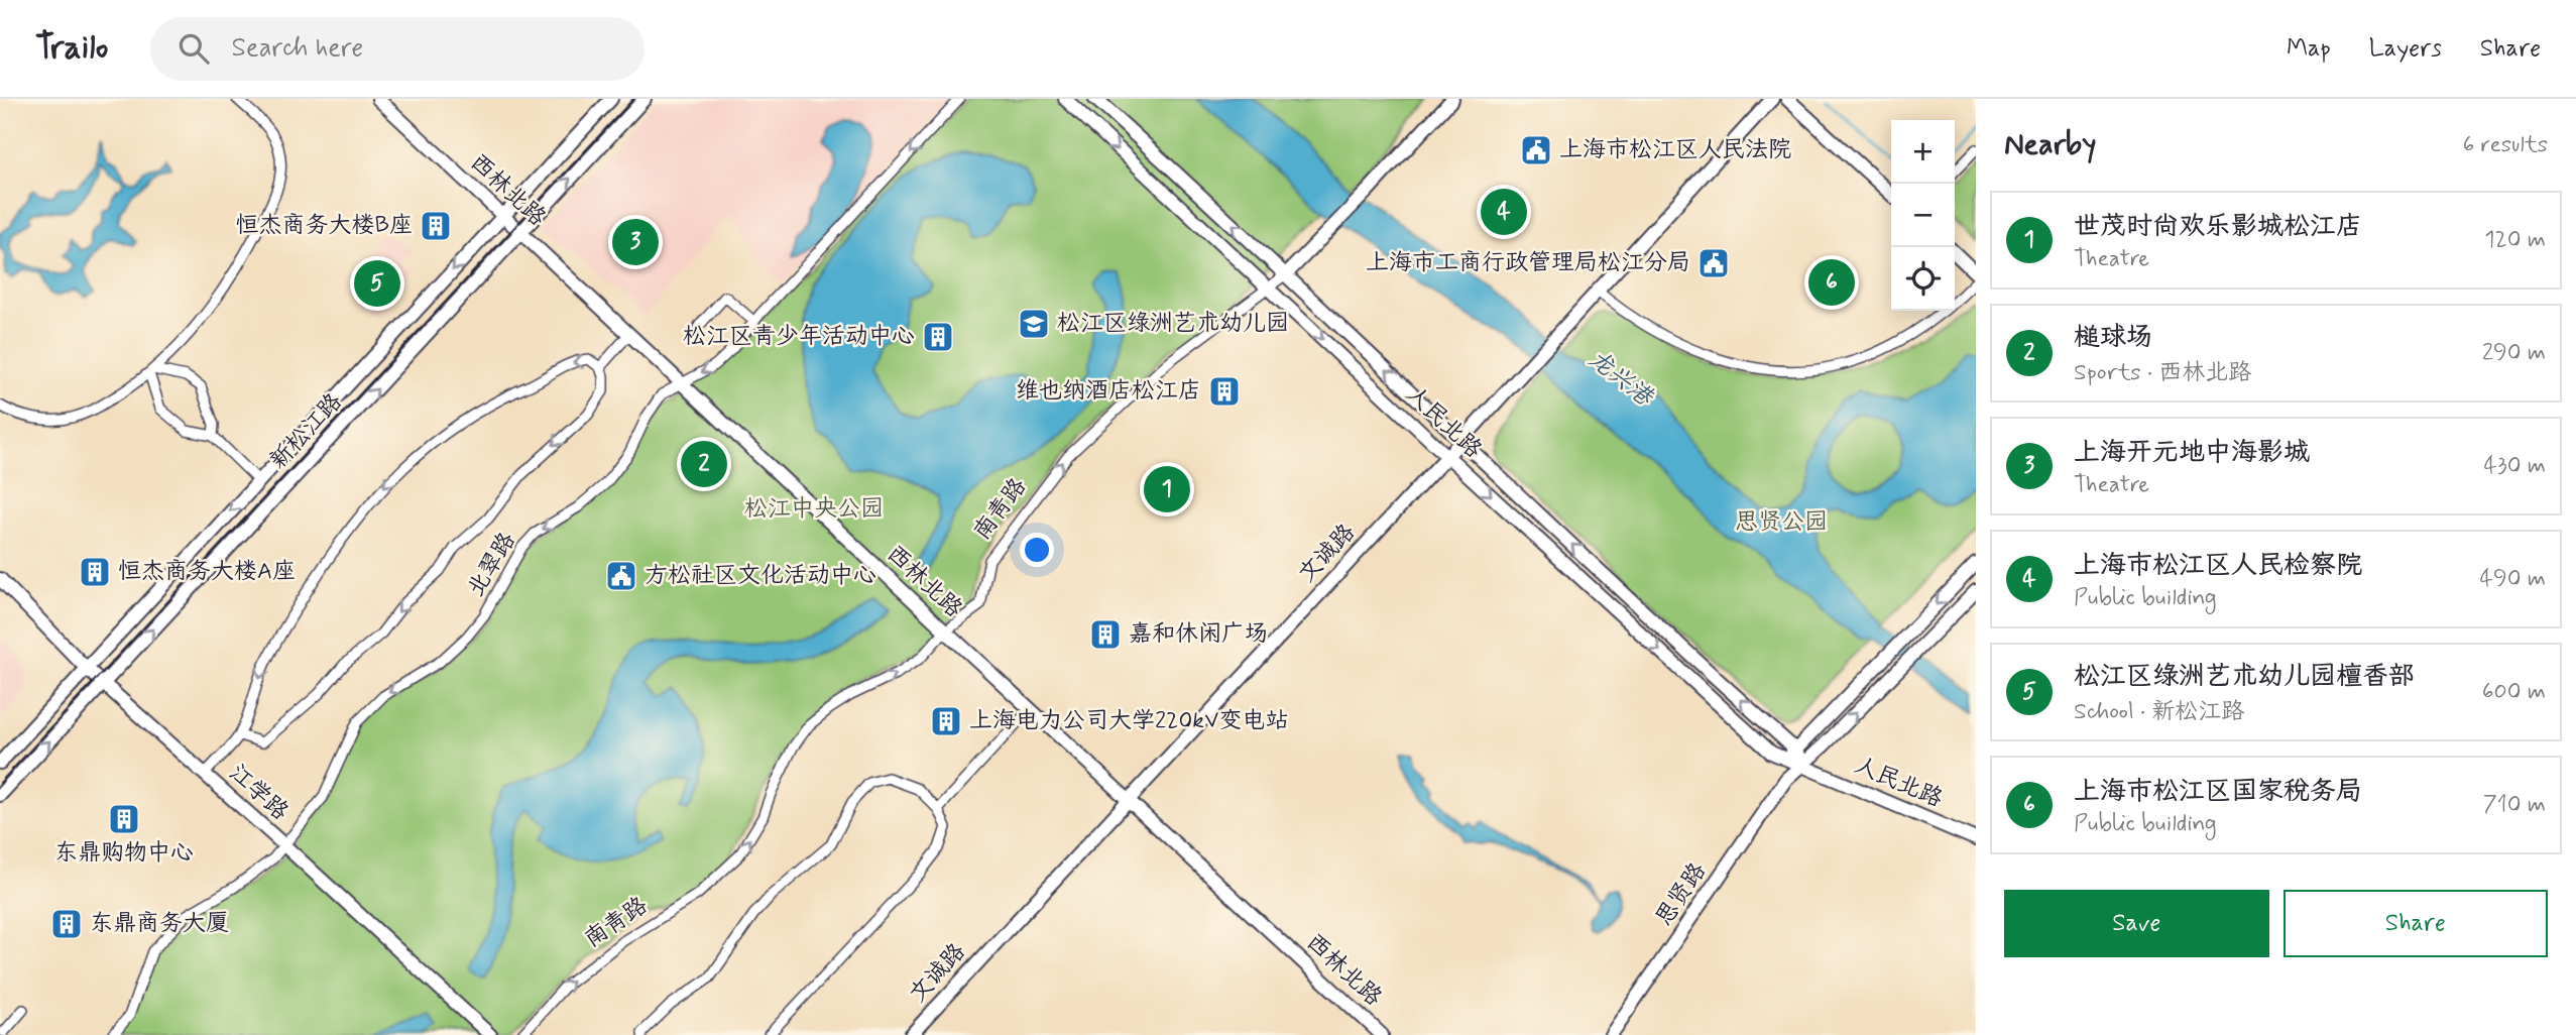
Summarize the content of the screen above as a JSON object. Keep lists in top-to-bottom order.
{
  "streets": {
    "main road": [
      "西林北路",
      "人民北路",
      "新松江路",
      "南青路",
      "文诚路",
      "江学路",
      "思贤路"
    ],
    "street": ["北翠路"]
  },
  "crossings": [
    ["西林北路", "新松江路"],
    ["西林北路", "南青路"],
    ["西林北路", "文诚路"],
    ["西林北路", "北翠路"],
    ["人民北路", "南青路"],
    ["人民北路", "文诚路"],
    ["人民北路", "思贤路"],
    ["新松江路", "江学路"],
    ["北翠路", "江学路"]
  ],
  "one_way": ["南青路"],
  "water": ["龙兴港"],
  "parks": ["松江中央公园", "思贤公园"],
  "places": {
    "public building": ["上海市松江区人民法院", "上海市工商行政管理局松江分局", "方松社区文化活动中心"],
    "building": [
      "恒杰商务大楼B座",
      "松江区青少年活动中心",
      "维也纳酒店松江店",
      "恒杰商务大楼A座",
      "嘉和休闲广场",
      "上海电力公司大学220kV变电站",
      "东鼎购物中心",
      "东鼎商务大厦"
    ],
    "school or university": ["松江区绿洲艺术幼儿园"]
  },
  "page": {
    "header": "Trailo",
    "search": "Search here",
    "nav": ["Map", "Layers", "Share"],
    "heading": ["Nearby", "6 results"],
    "map_buttons": ["+", "−"],
    "pins": [
      "4",
      "3",
      "6",
      "5",
      "2",
      "1"
    ],
    "list": [
      {
        "mark": "1",
        "name": "世茂时尚欢乐影城松江店",
        "note": "Theatre",
        "value": "120 m"
      },
      {
        "mark": "2",
        "name": "槌球场",
        "note": "Sports · 西林北路",
        "value": "290 m"
      },
      {
        "mark": "3",
        "name": "上海开元地中海影城",
        "note": "Theatre",
        "value": "430 m"
      },
      {
        "mark": "4",
        "name": "上海市松江区人民检察院",
        "note": "Public building",
        "value": "490 m"
      },
      {
        "mark": "5",
        "name": "松江区绿洲艺术幼儿园檀香部",
        "note": "School · 新松江路",
        "value": "600 m"
      },
      {
        "mark": "6",
        "name": "上海市松江区国家税务局",
        "note": "Public building",
        "value": "710 m"
      }
    ],
    "buttons": ["Save", "Share"]
  }
}
